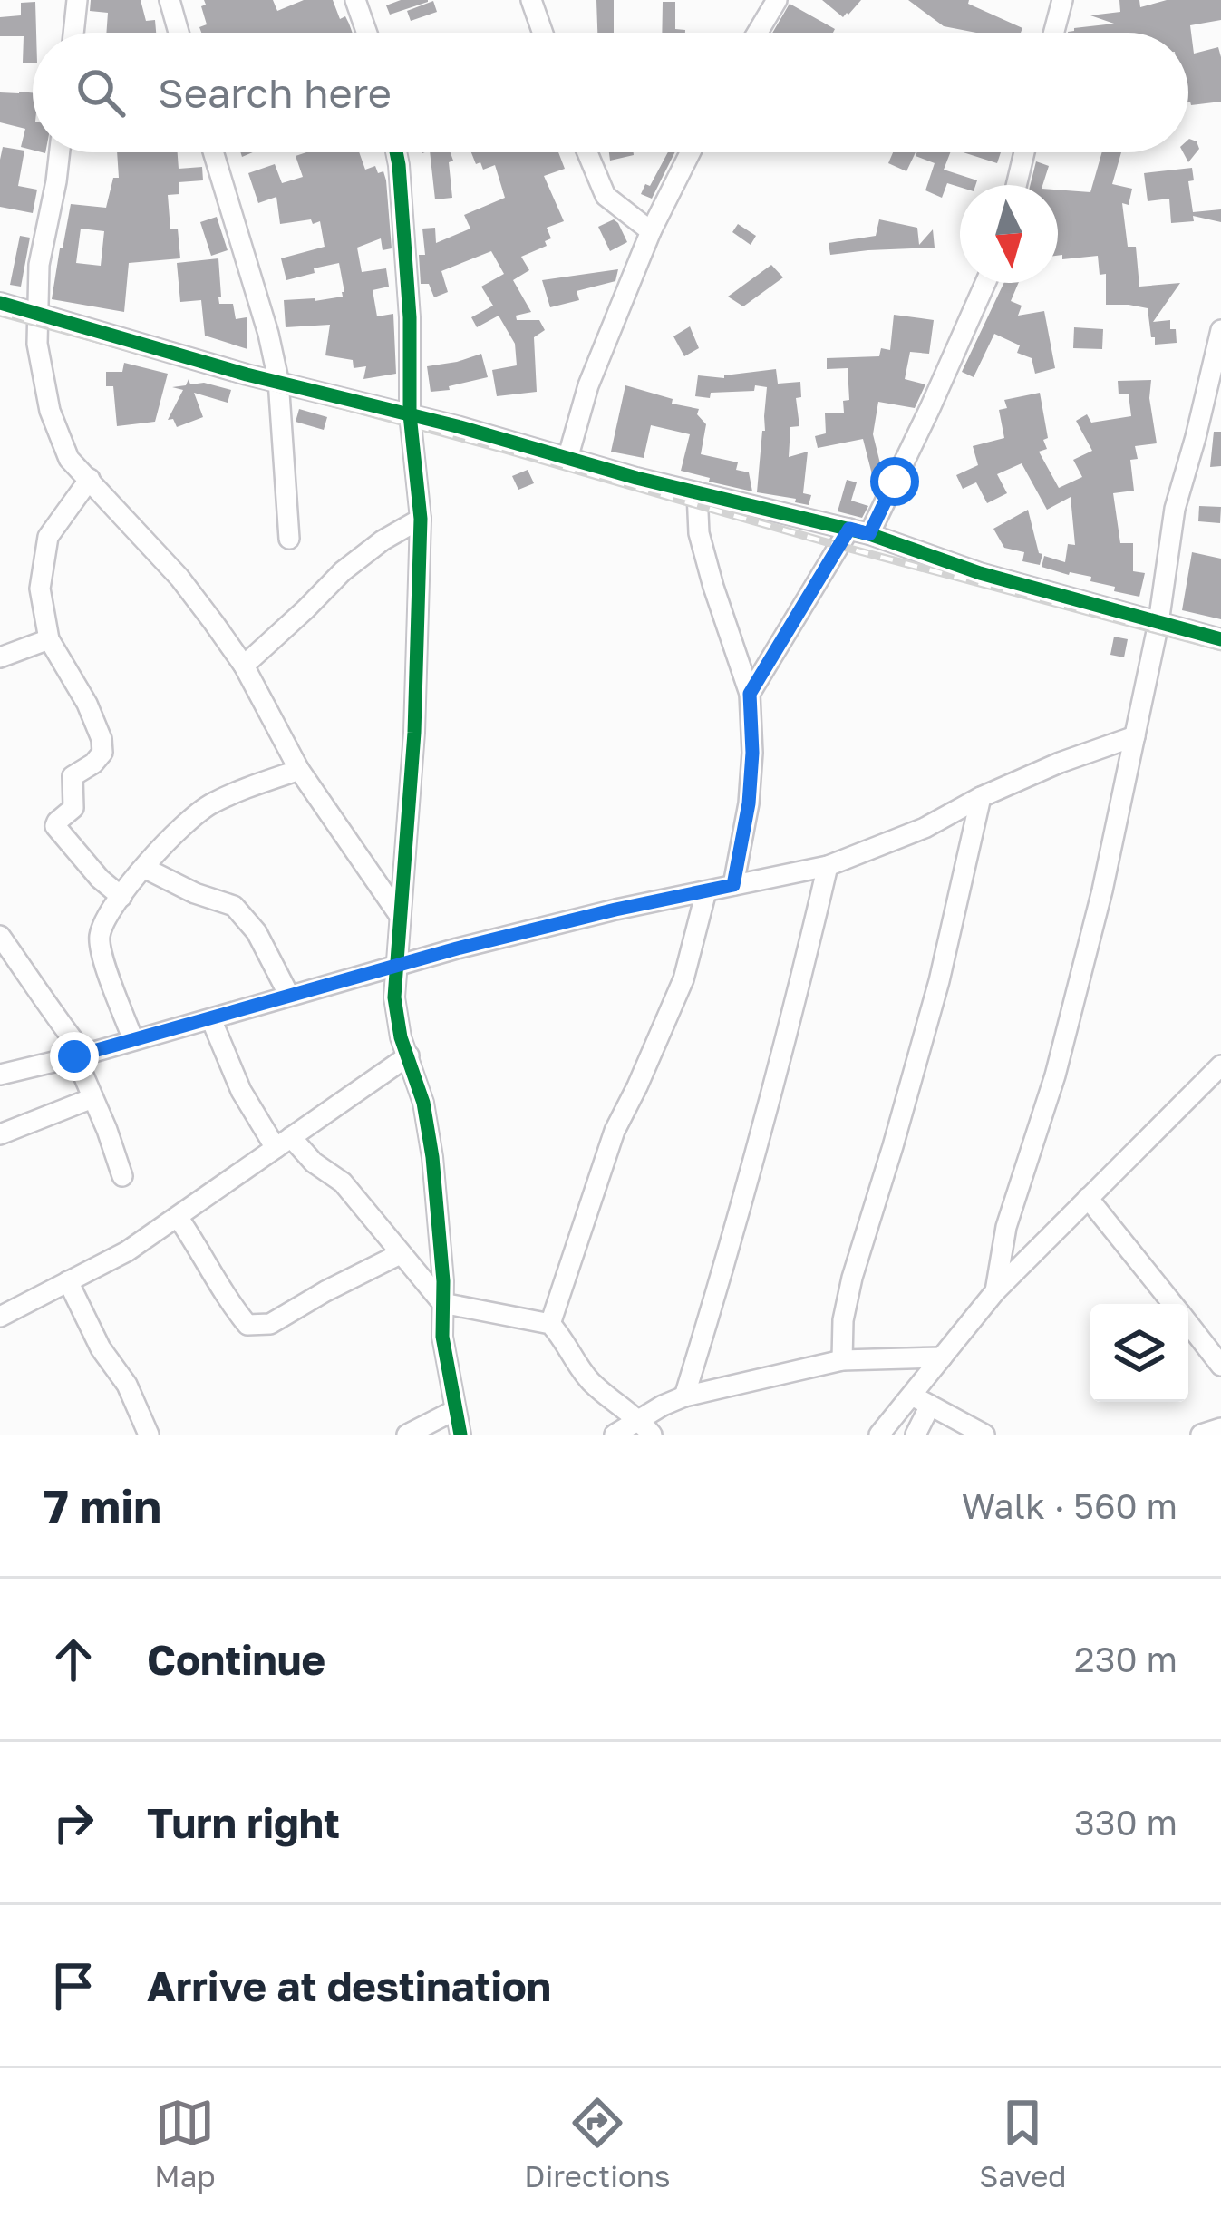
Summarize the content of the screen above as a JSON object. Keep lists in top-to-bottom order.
{
  "north": "bottom",
  "page": {
    "search": "Search here",
    "heading": ["7 min", "Walk · 560 m"],
    "list": [
      ["Continue", "230 m"],
      ["Turn right", "330 m"],
      "Arrive at destination"
    ],
    "nav": ["Map", "Directions", "Saved"]
  }
}
